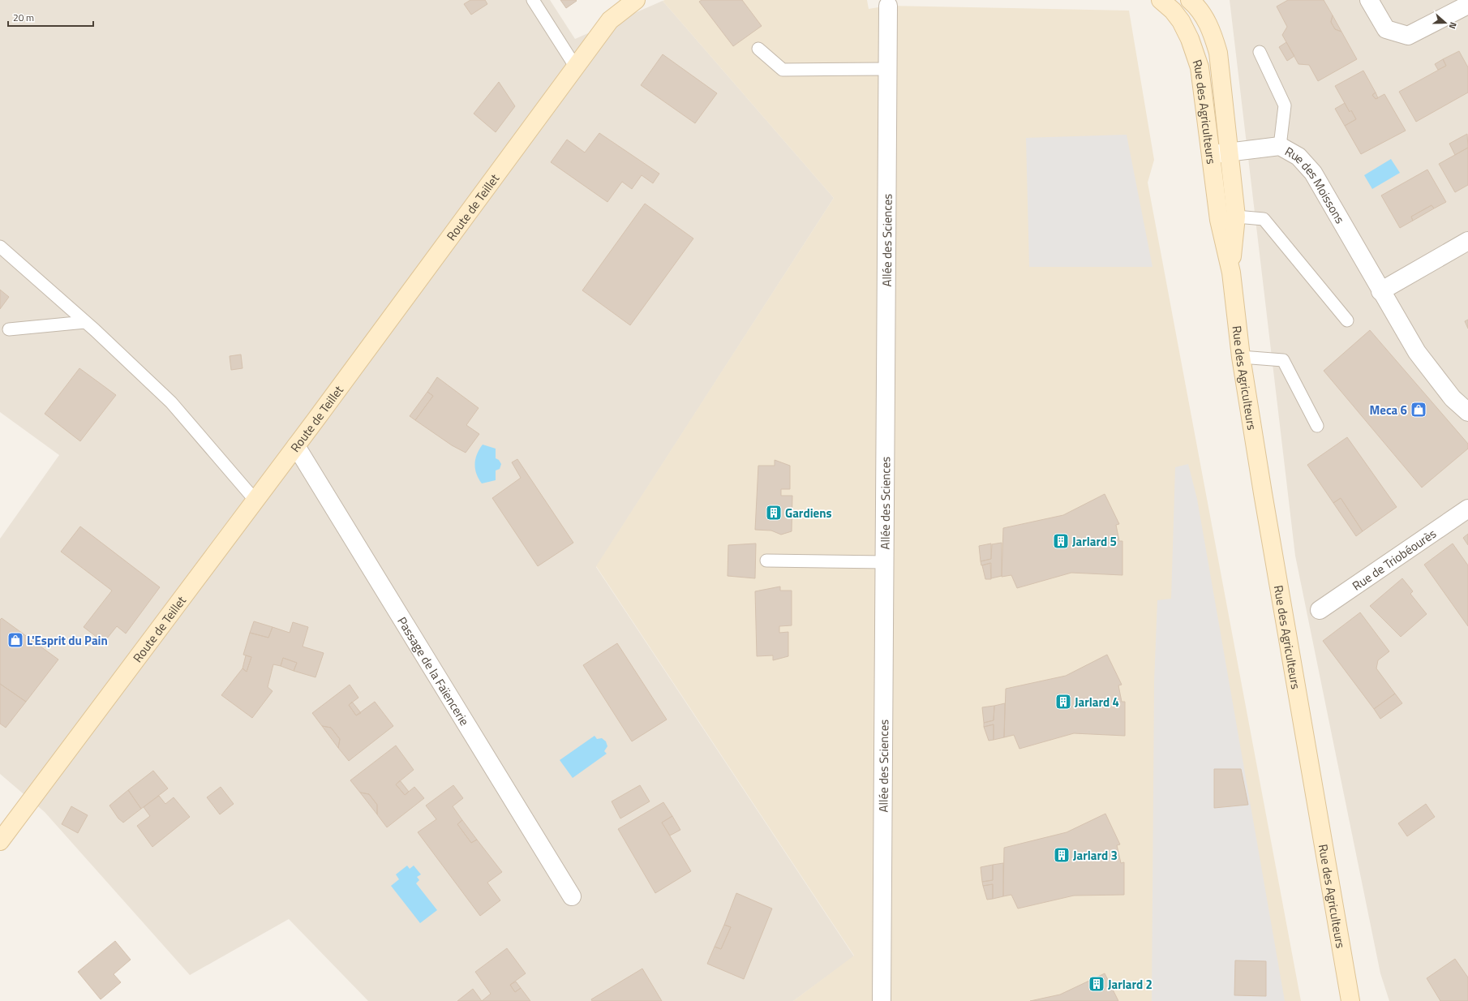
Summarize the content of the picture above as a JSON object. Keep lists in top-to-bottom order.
{
  "streets": {
    "street": [
      "Rue des Agriculteurs",
      "Rue des Moissons",
      "Route de Teillet",
      "Allée des Sciences",
      "Rue de Triobéourès",
      "Passage de la Faïencerie"
    ]
  },
  "crossings": [
    ["Rue des Agriculteurs", "Rue des Moissons"],
    ["Route de Teillet", "Passage de la Faïencerie"]
  ],
  "places": {
    "shop": ["Meca 6", "L'Esprit du Pain"],
    "building": [
      "Gardiens",
      "Jarlard 5",
      "Jarlard 4",
      "Jarlard 3",
      "Jarlard 2"
    ]
  },
  "scale_bar": "20 m",
  "north": "right"
}
